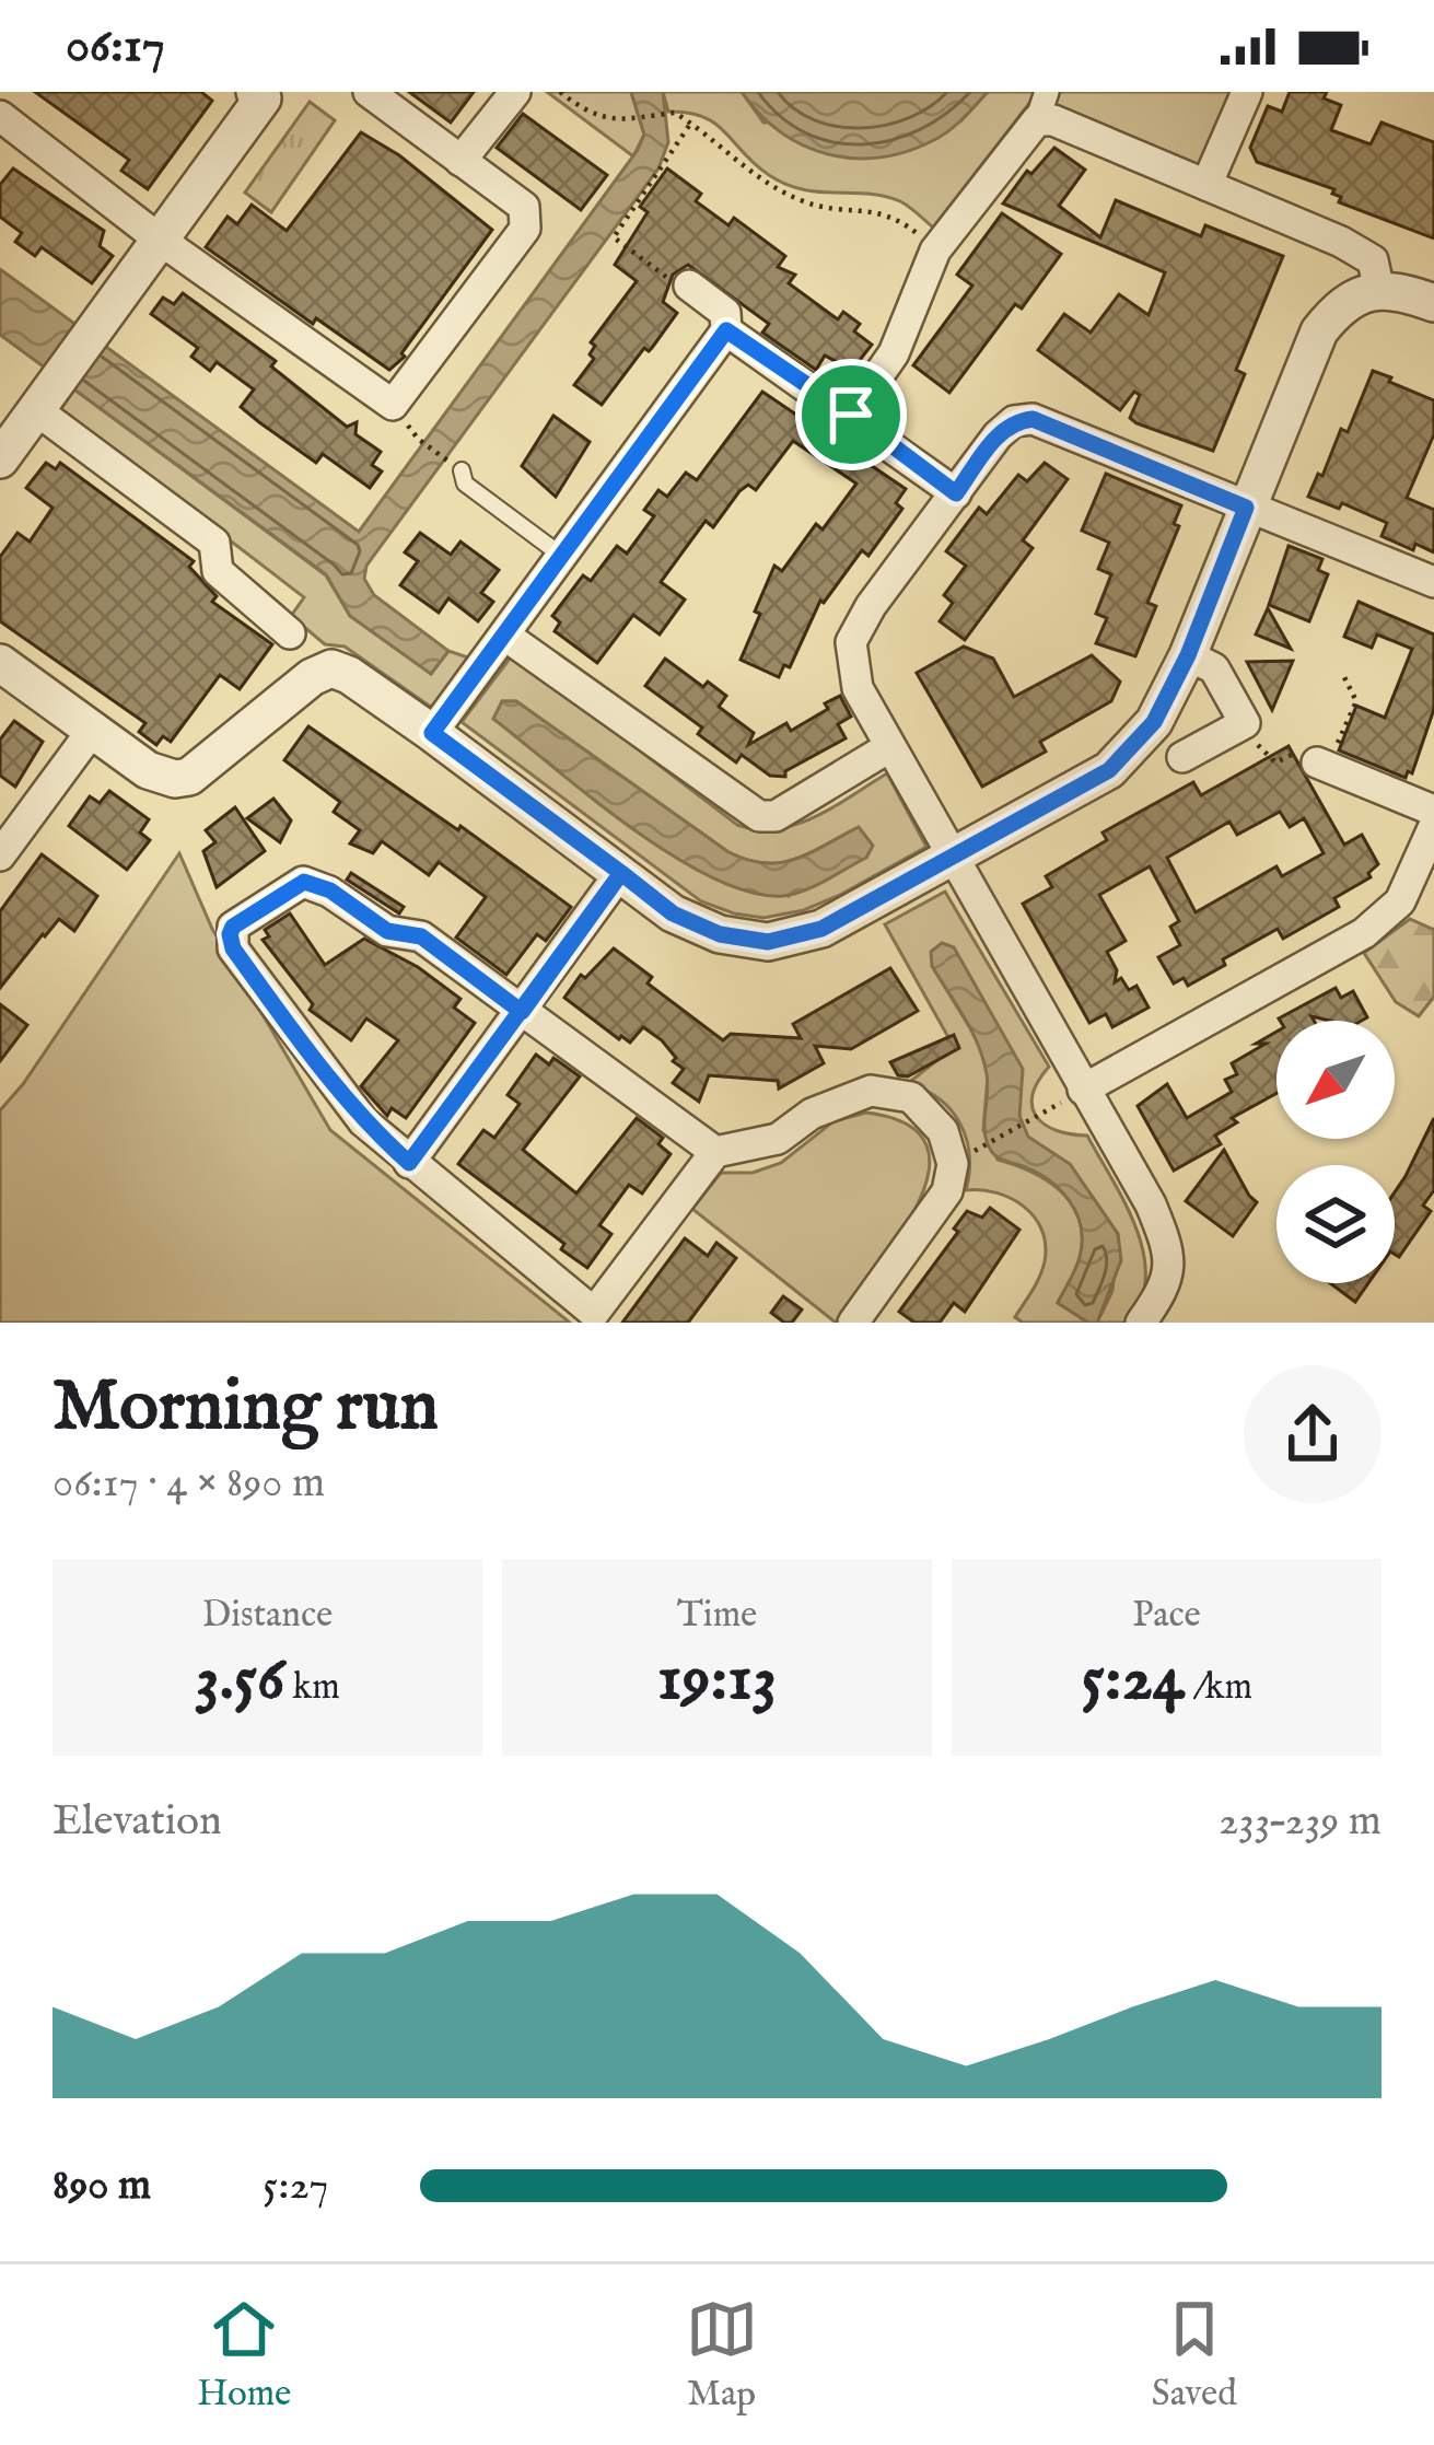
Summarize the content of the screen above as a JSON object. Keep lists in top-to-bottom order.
{
  "north": "bottom left",
  "page": {
    "status": "06:17",
    "heading": ["Morning run", "06:17 · 4 × 890 m"],
    "stats": [
      ["Distance", "3.56 km"],
      ["Time", "19:13"],
      ["Pace", "5:24 /km"]
    ],
    "chart": ["Elevation", "233–239 m"],
    "list": [
      {
        "name": "890 m",
        "note": "5:27"
      }
    ],
    "tabs": ["Home", "Map", "Saved"]
  }
}
